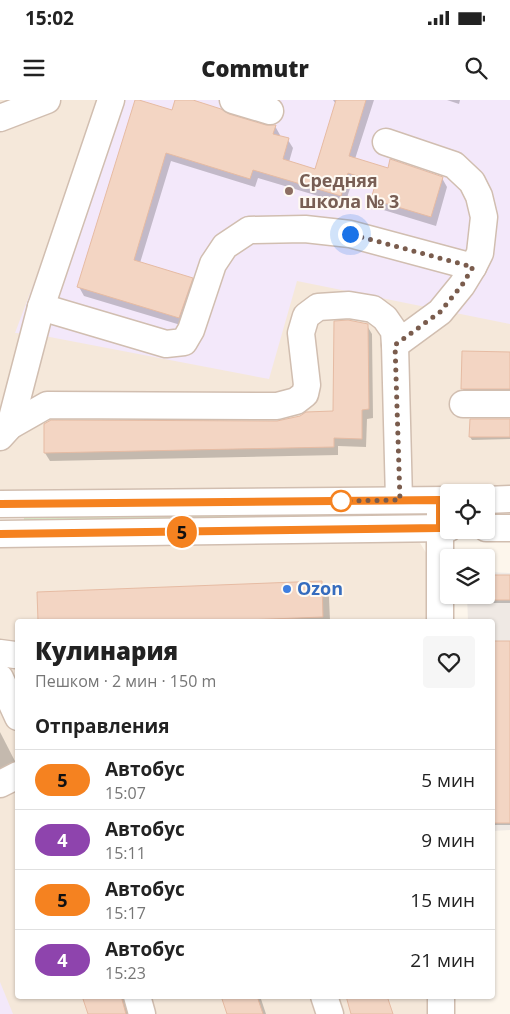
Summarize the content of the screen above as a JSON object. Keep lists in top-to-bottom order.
{
  "places": ["Средняя школа № 3", "Ozon"],
  "lines": ["bus line 5"],
  "page": {
    "status": "15:02",
    "header": "Commutr",
    "on_map": "5",
    "heading": [
      ["Кулинария", "Пешком · 2 мин · 150 m"],
      "Отправления"
    ],
    "list": [
      {
        "mark": "5",
        "name": "Автобус",
        "note": "15:07",
        "value": "5 мин"
      },
      {
        "mark": "4",
        "name": "Автобус",
        "note": "15:11",
        "value": "9 мин"
      },
      {
        "mark": "5",
        "name": "Автобус",
        "note": "15:17",
        "value": "15 мин"
      },
      {
        "mark": "4",
        "name": "Автобус",
        "note": "15:23",
        "value": "21 мин"
      }
    ]
  }
}
